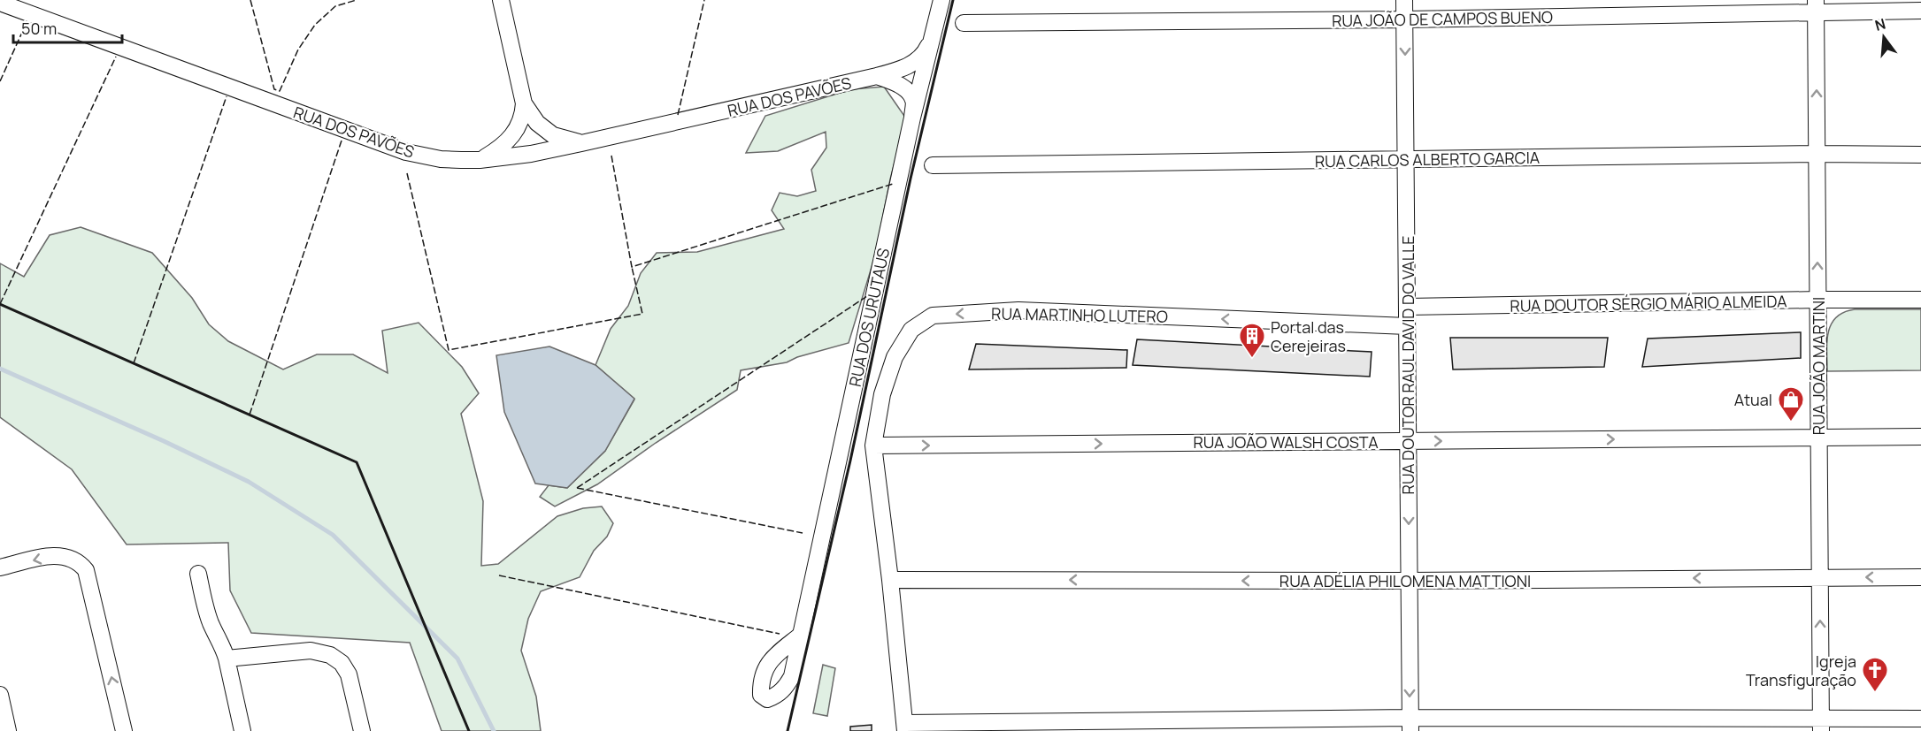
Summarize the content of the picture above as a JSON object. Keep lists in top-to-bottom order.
{
  "streets": {
    "street": [
      "RUA JOÃO DE CAMPOS BUENO",
      "RUA DOS PAVÕES",
      "RUA CARLOS ALBERTO GARCIA",
      "RUA DOUTOR SÉRGIO MÁRIO ALMEIDA",
      "RUA MARTINHO LUTERO",
      "RUA DOS URUTAUS",
      "RUA DOUTOR RAUL DAVID DO VALLE",
      "RUA JOÃO MARTINI",
      "RUA JOÃO WALSH COSTA",
      "RUA ADÉLIA PHILOMENA MATTIONI"
    ]
  },
  "crossings": [
    ["RUA JOÃO DE CAMPOS BUENO", "RUA DOUTOR RAUL DAVID DO VALLE"],
    ["RUA JOÃO DE CAMPOS BUENO", "RUA JOÃO MARTINI"],
    ["RUA DOS PAVÕES", "RUA DOS URUTAUS"],
    ["RUA CARLOS ALBERTO GARCIA", "RUA DOUTOR RAUL DAVID DO VALLE"],
    ["RUA CARLOS ALBERTO GARCIA", "RUA JOÃO MARTINI"],
    ["RUA DOUTOR SÉRGIO MÁRIO ALMEIDA", "RUA DOUTOR RAUL DAVID DO VALLE"],
    ["RUA DOUTOR SÉRGIO MÁRIO ALMEIDA", "RUA JOÃO MARTINI"],
    ["RUA MARTINHO LUTERO", "RUA DOUTOR RAUL DAVID DO VALLE"],
    ["RUA MARTINHO LUTERO", "RUA JOÃO WALSH COSTA"],
    ["RUA MARTINHO LUTERO", "RUA ADÉLIA PHILOMENA MATTIONI"],
    ["RUA DOUTOR RAUL DAVID DO VALLE", "RUA JOÃO WALSH COSTA"],
    ["RUA DOUTOR RAUL DAVID DO VALLE", "RUA ADÉLIA PHILOMENA MATTIONI"],
    ["RUA JOÃO MARTINI", "RUA JOÃO WALSH COSTA"],
    ["RUA JOÃO MARTINI", "RUA ADÉLIA PHILOMENA MATTIONI"]
  ],
  "one_way": [
    "RUA MARTINHO LUTERO",
    "RUA DOUTOR RAUL DAVID DO VALLE",
    "RUA JOÃO MARTINI",
    "RUA JOÃO WALSH COSTA",
    "RUA ADÉLIA PHILOMENA MATTIONI"
  ],
  "places": {
    "building": ["Portal das Cerejeiras"],
    "shop": ["Atual"],
    "church": ["Igreja Transfiguração"]
  },
  "scale_bar": "50 m",
  "north": "top"
}
